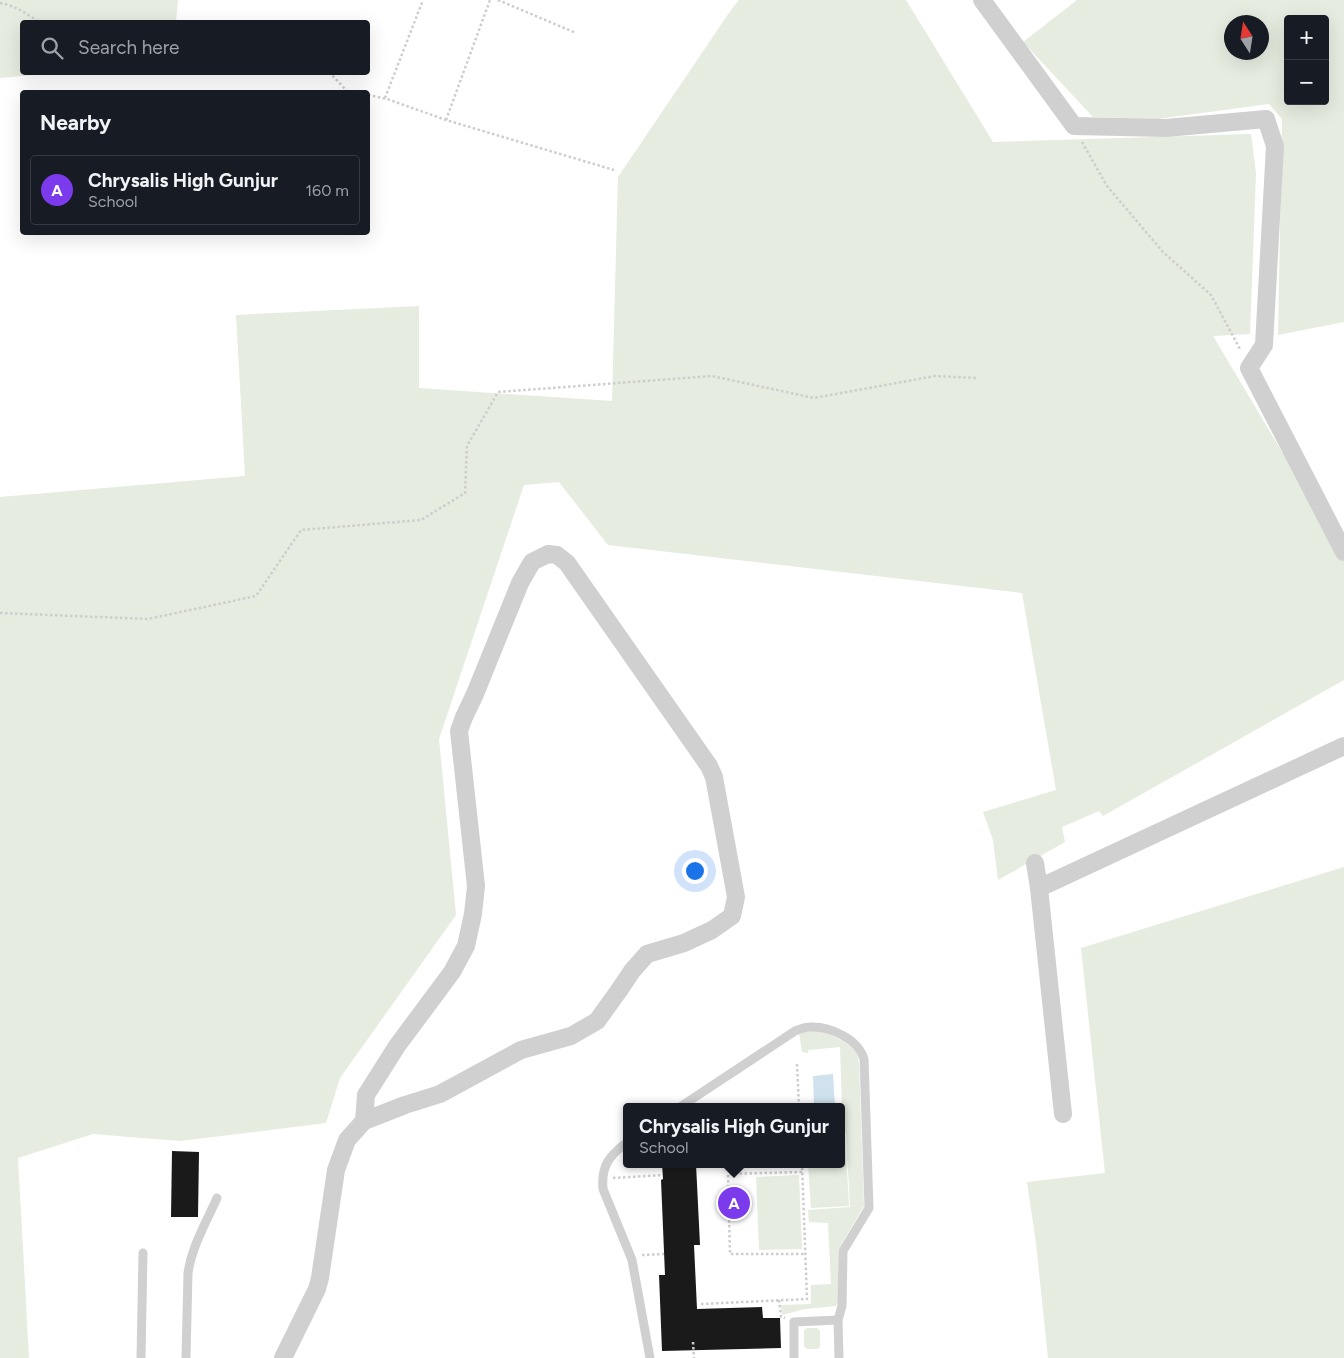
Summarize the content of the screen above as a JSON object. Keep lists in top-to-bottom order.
{
  "north": "top",
  "page": {
    "map_buttons": ["+", "−"],
    "search": "Search here",
    "heading": "Nearby",
    "list": [
      {
        "mark": "A",
        "name": "Chrysalis High Gunjur",
        "note": "School",
        "value": "160 m"
      }
    ],
    "popup": ["Chrysalis High Gunjur", "School"],
    "pins": "A"
  }
}
